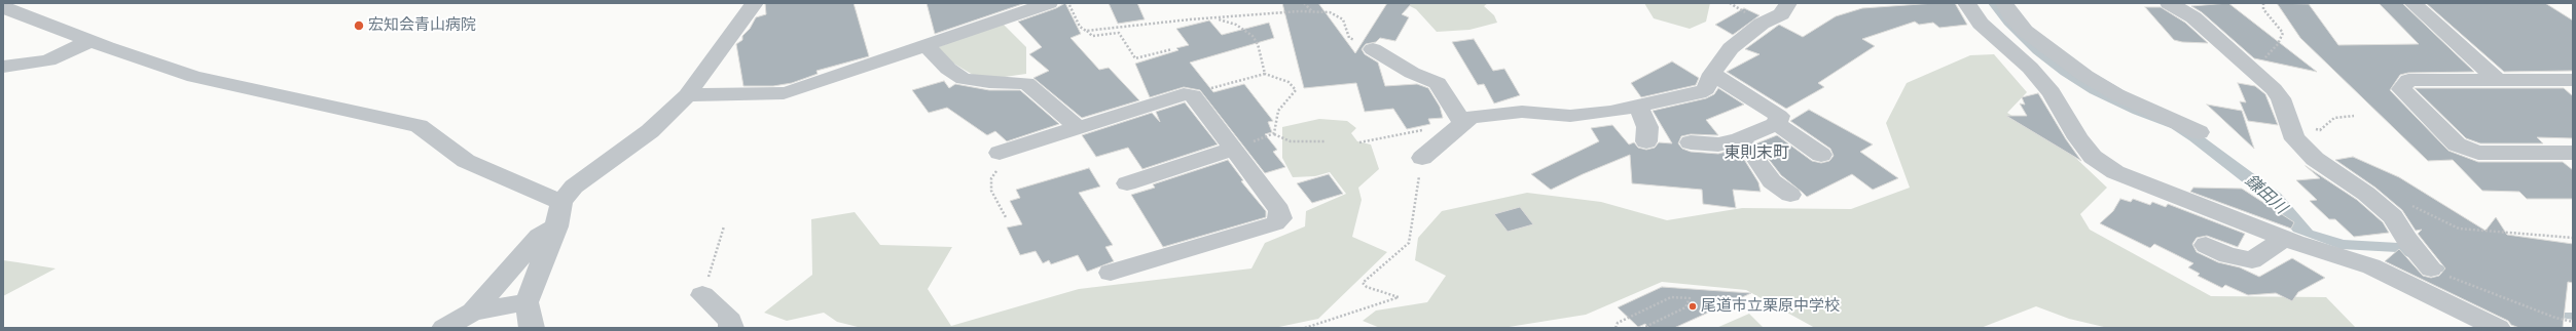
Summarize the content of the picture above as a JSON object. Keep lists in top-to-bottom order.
{
  "districts": ["東則末町"],
  "water": ["鎌田川"],
  "places": ["宏知会青山病院", "尾道市立栗原中学校"]
}
